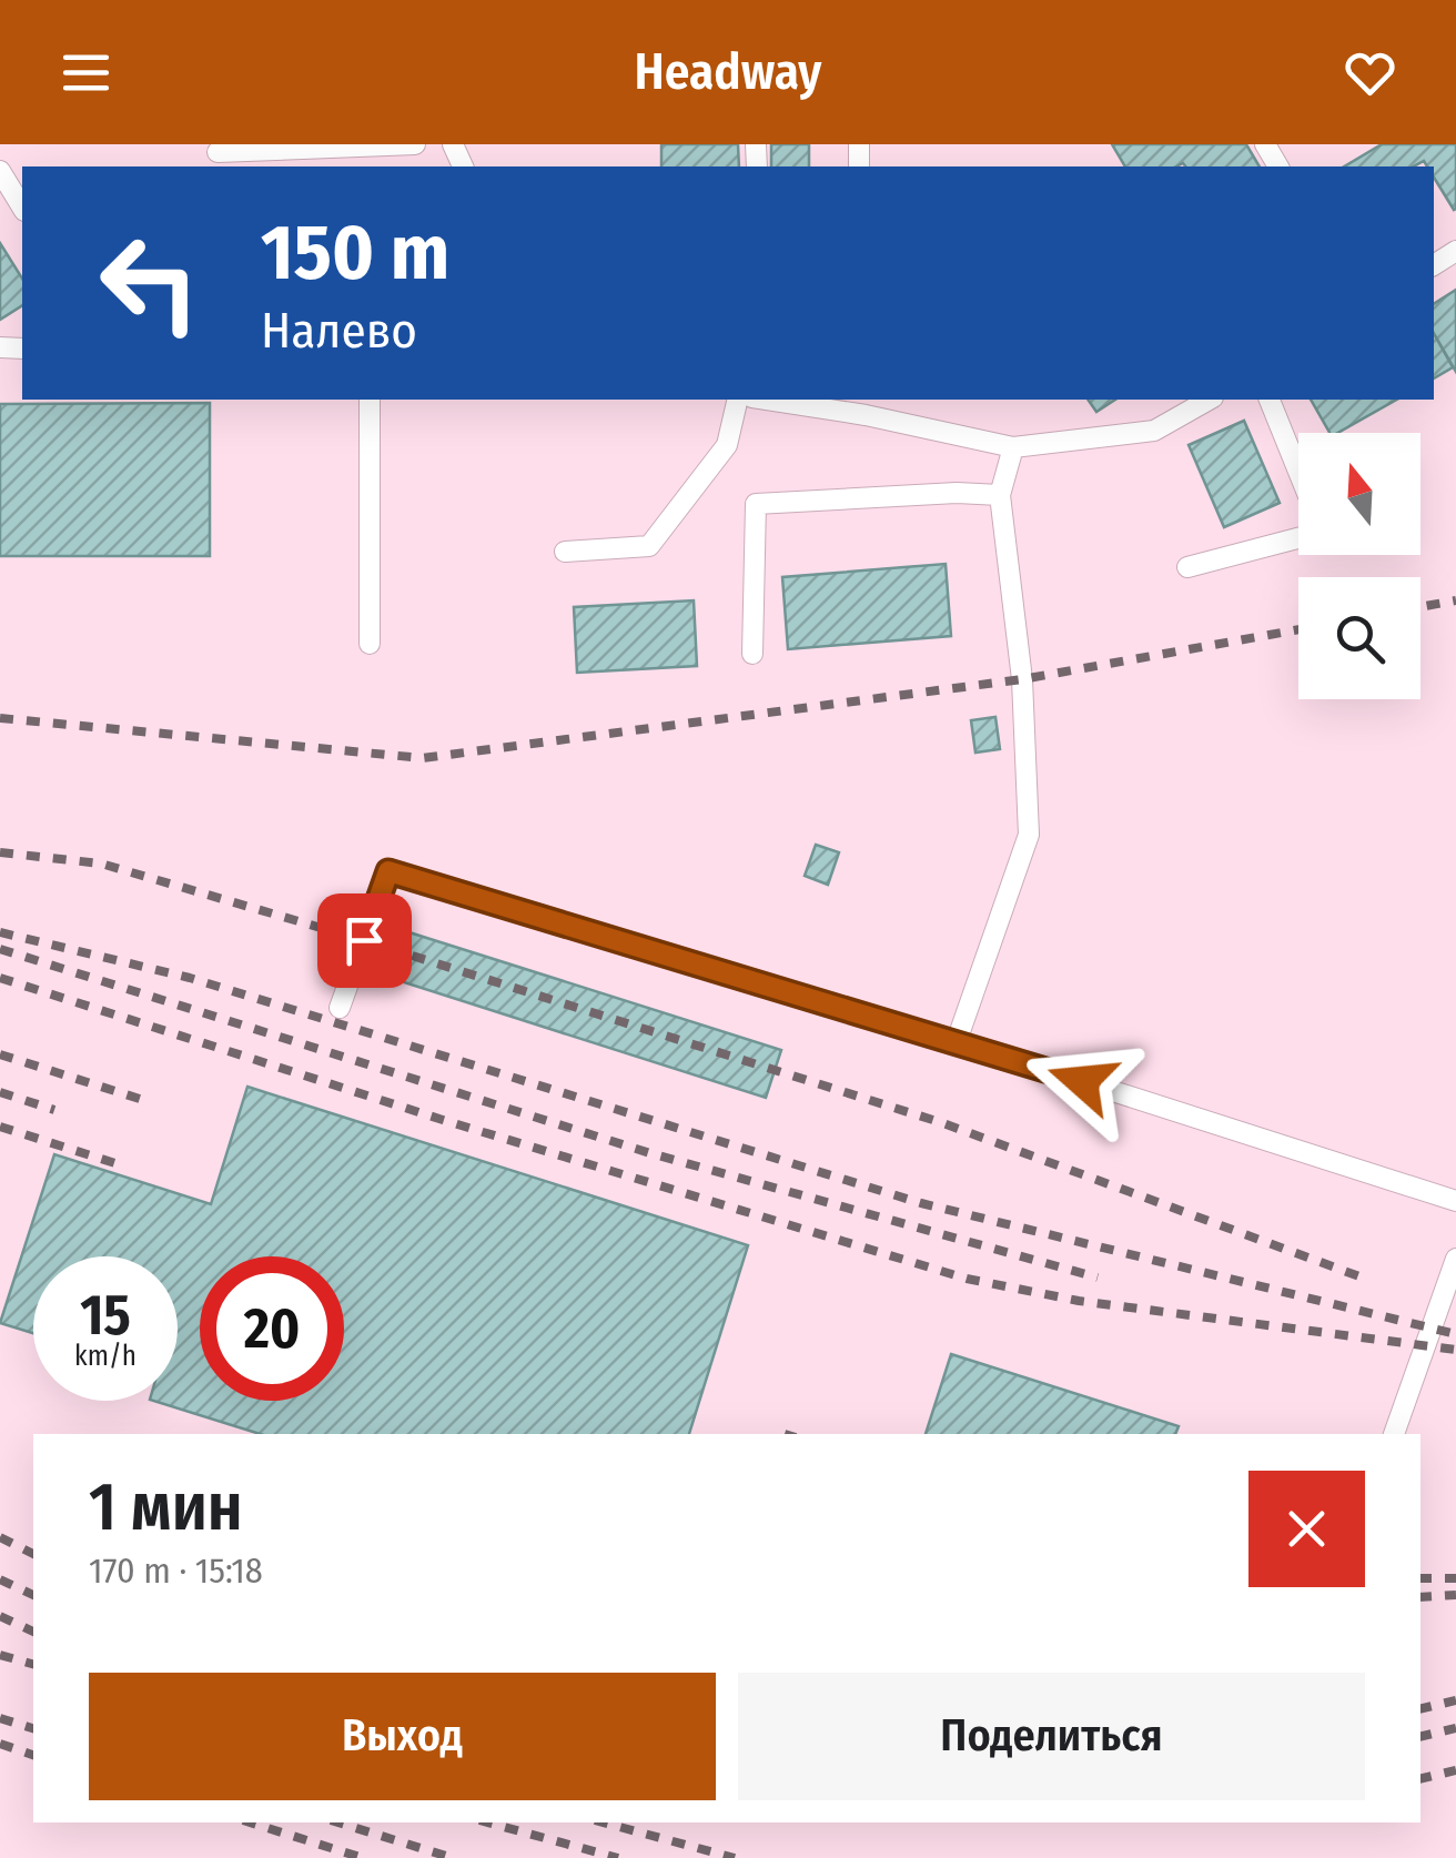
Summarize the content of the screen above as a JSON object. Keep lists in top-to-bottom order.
{
  "north": "top",
  "page": {
    "header": "Headway",
    "turn": ["150 m", "Налево"],
    "speed": "15 km/h",
    "limit": "20",
    "heading": ["1 мин", "170 m · 15:18"],
    "buttons": ["Выход", "Поделиться"]
  }
}
